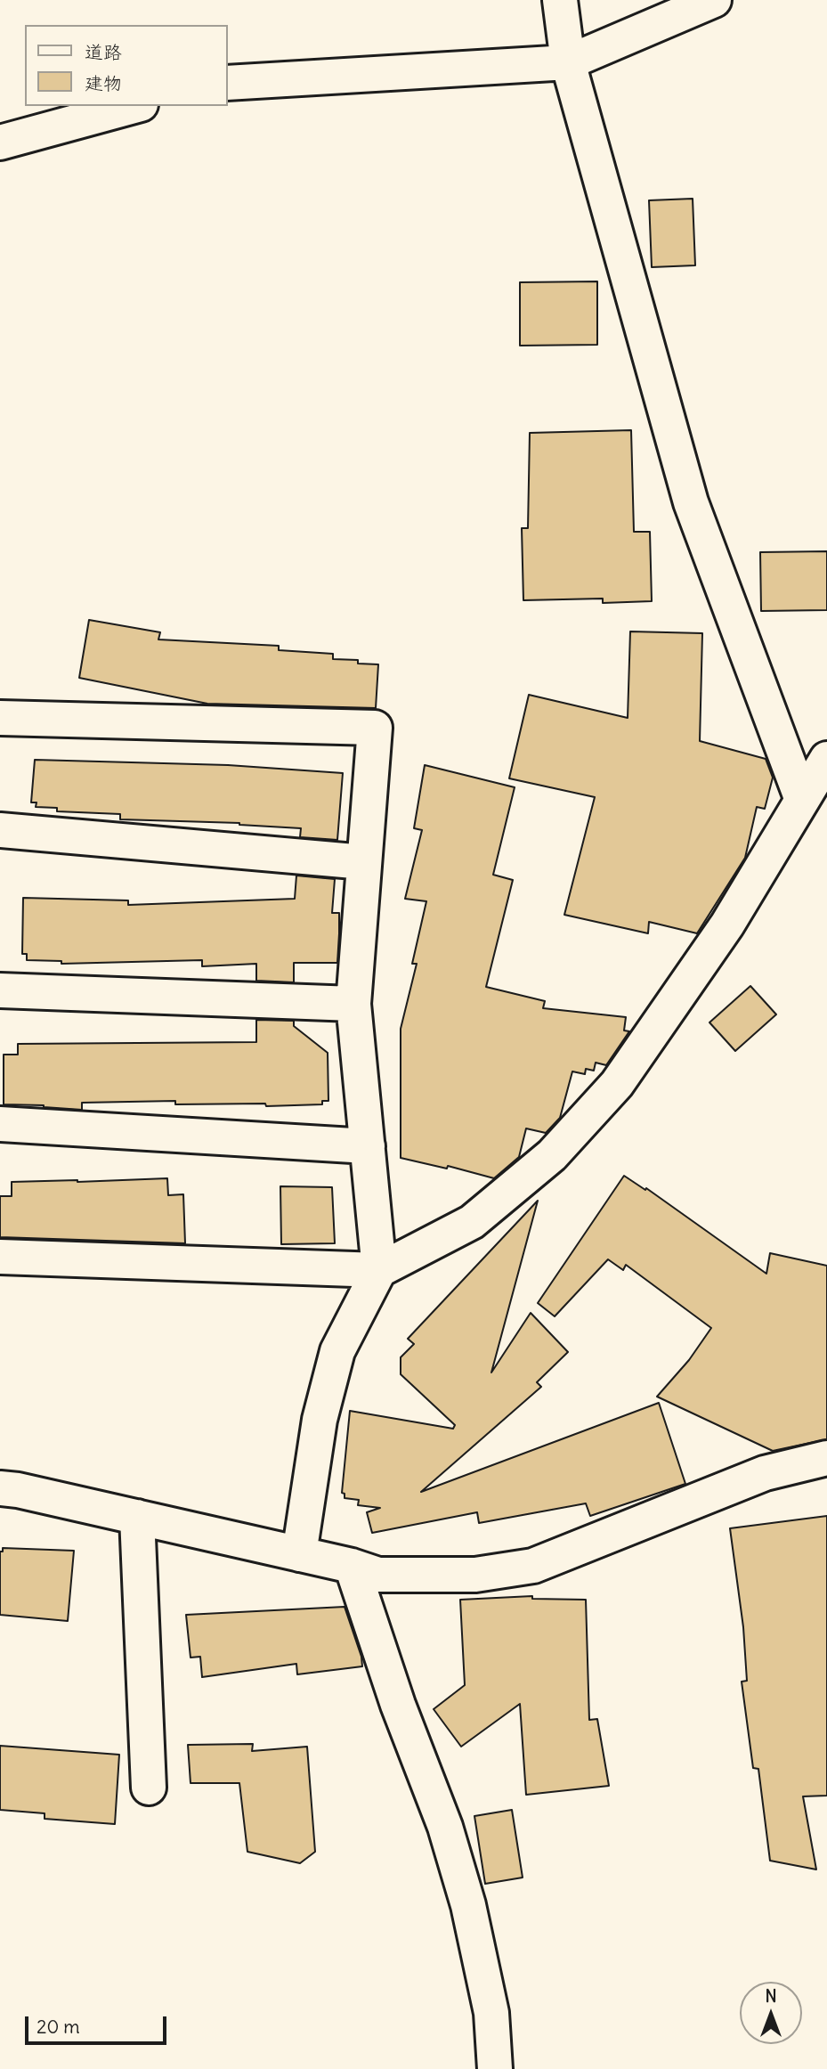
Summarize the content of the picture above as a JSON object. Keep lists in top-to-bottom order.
{
  "legend": ["道路", "建物"],
  "scale_bar": "20 m",
  "north": "top"
}
